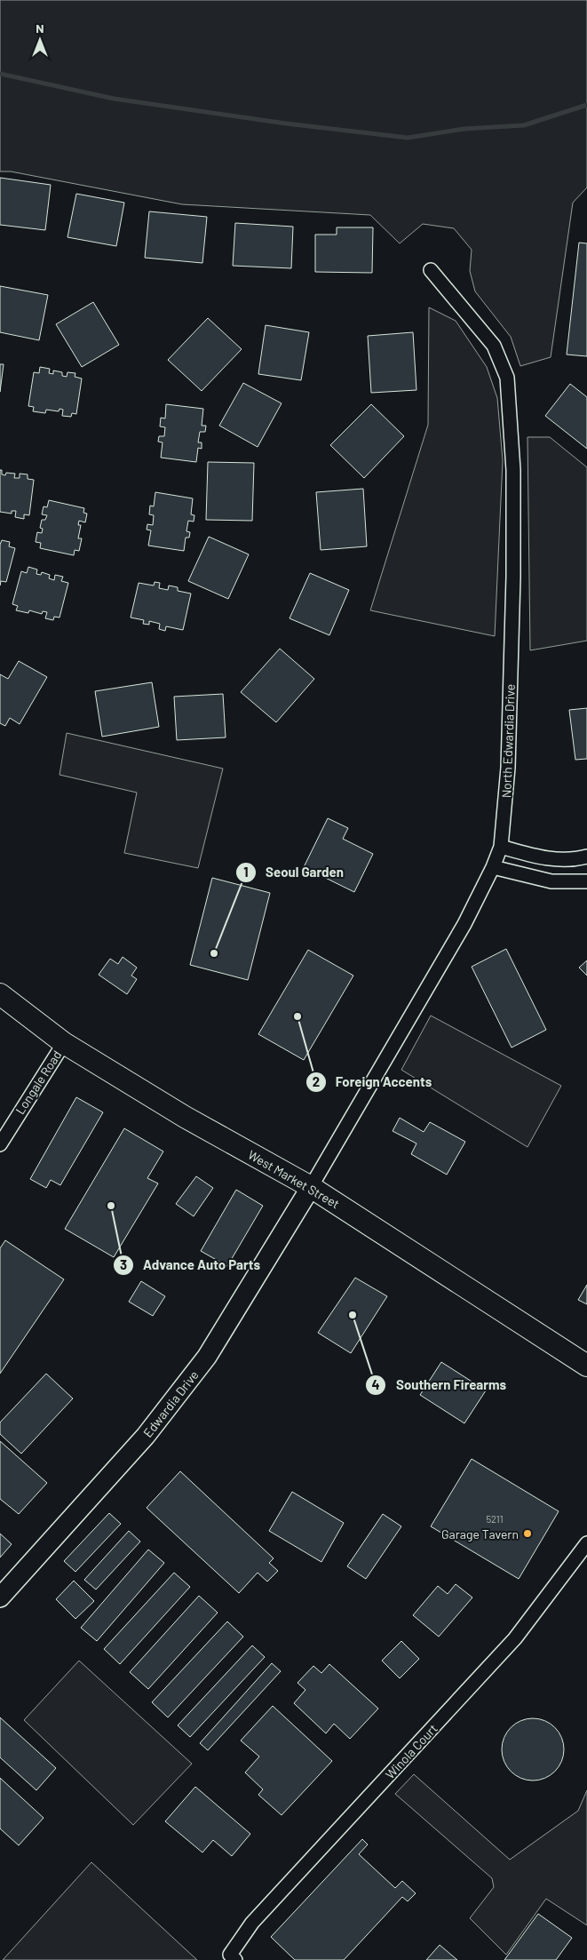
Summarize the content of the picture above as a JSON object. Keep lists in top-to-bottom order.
{
  "streets": {
    "main road": ["West Market Street", "Edwardia Drive"],
    "street": ["North Edwardia Drive", "Longale Road", "Winola Court"]
  },
  "crossings": [
    ["North Edwardia Drive", "West Market Street"],
    ["North Edwardia Drive", "Edwardia Drive"],
    ["Longale Road", "West Market Street"],
    ["West Market Street", "Edwardia Drive"]
  ],
  "places": [
    "Seoul Garden",
    "Foreign Accents",
    "Advance Auto Parts",
    "Southern Firearms",
    "Garage Tavern"
  ],
  "house_numbers": ["5211"],
  "north": "top"
}
